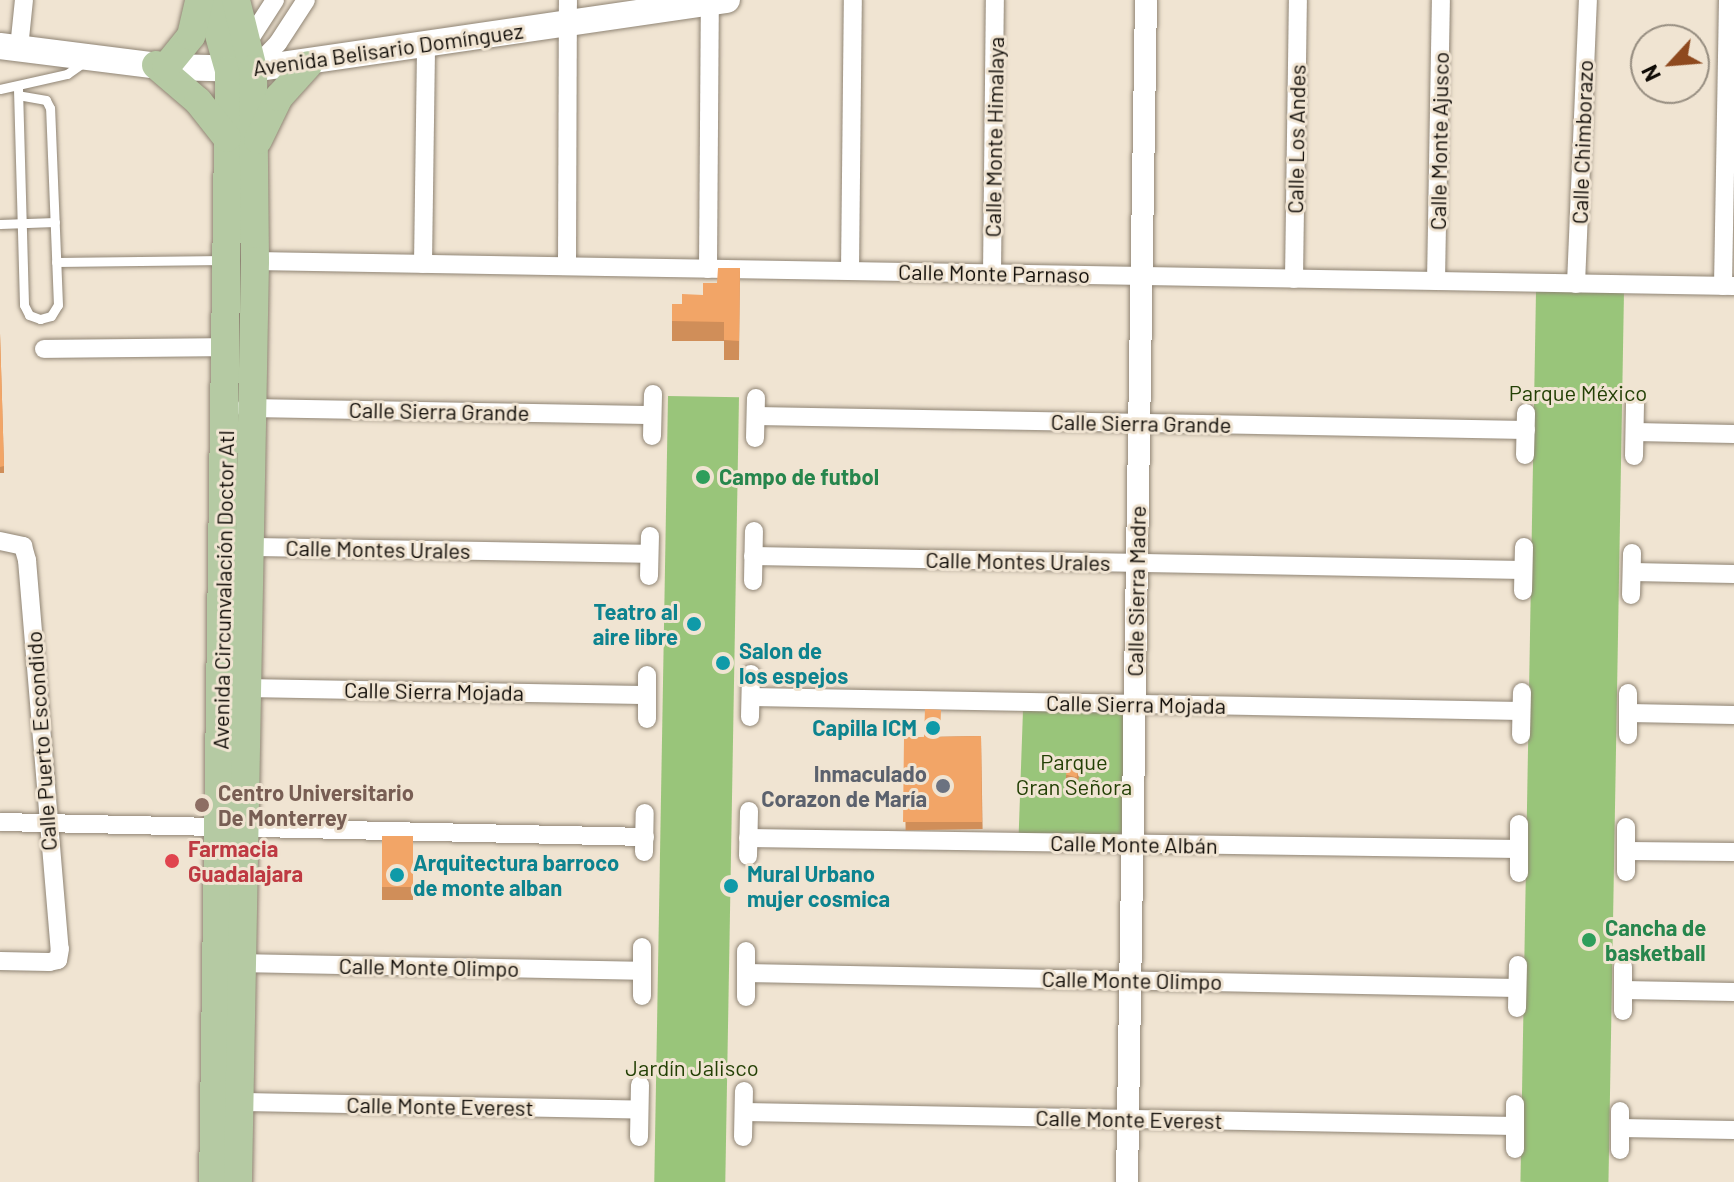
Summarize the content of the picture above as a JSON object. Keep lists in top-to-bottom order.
{
  "streets": {
    "main road": ["Avenida Belisario Domínguez", "Avenida Circunvalación Doctor Atl"],
    "street": [
      "Calle Monte Himalaya",
      "Calle Los Andes",
      "Calle Monte Ajusco",
      "Calle Chimborazo",
      "Calle Monte Parnaso",
      "Calle Sierra Grande",
      "Calle Montes Urales",
      "Calle Sierra Madre",
      "Calle Sierra Mojada",
      "Calle Puerto Escondido",
      "Calle Monte Albán",
      "Calle Monte Olimpo",
      "Calle Monte Everest"
    ]
  },
  "crossings": [
    ["Avenida Belisario Domínguez", "Avenida Circunvalación Doctor Atl"],
    ["Calle Monte Himalaya", "Calle Monte Parnaso"],
    ["Calle Los Andes", "Calle Monte Parnaso"],
    ["Calle Monte Ajusco", "Calle Monte Parnaso"],
    ["Calle Chimborazo", "Calle Monte Parnaso"],
    ["Calle Monte Parnaso", "Avenida Circunvalación Doctor Atl"],
    ["Calle Monte Parnaso", "Calle Sierra Madre"],
    ["Calle Sierra Grande", "Avenida Circunvalación Doctor Atl"],
    ["Calle Sierra Grande", "Calle Sierra Madre"],
    ["Calle Montes Urales", "Avenida Circunvalación Doctor Atl"],
    ["Calle Montes Urales", "Calle Sierra Madre"],
    ["Avenida Circunvalación Doctor Atl", "Calle Sierra Mojada"],
    ["Avenida Circunvalación Doctor Atl", "Calle Monte Olimpo"],
    ["Avenida Circunvalación Doctor Atl", "Calle Monte Everest"],
    ["Calle Sierra Madre", "Calle Sierra Mojada"],
    ["Calle Sierra Madre", "Calle Monte Albán"],
    ["Calle Sierra Madre", "Calle Monte Olimpo"],
    ["Calle Sierra Madre", "Calle Monte Everest"]
  ],
  "parks": ["Parque México", "Parque Gran Señora", "Jardín Jalisco"],
  "places": [
    "Campo de futbol",
    "Teatro al aire libre",
    "Salon de los espejos",
    "Capilla ICM",
    "Inmaculado Corazon de María",
    "Centro Universitario De Monterrey",
    "Farmacia Guadalajara",
    "Arquitectura barroco de monte alban",
    "Mural Urbano mujer cosmica",
    "Cancha de basketball"
  ],
  "north": "bottom left"
}
